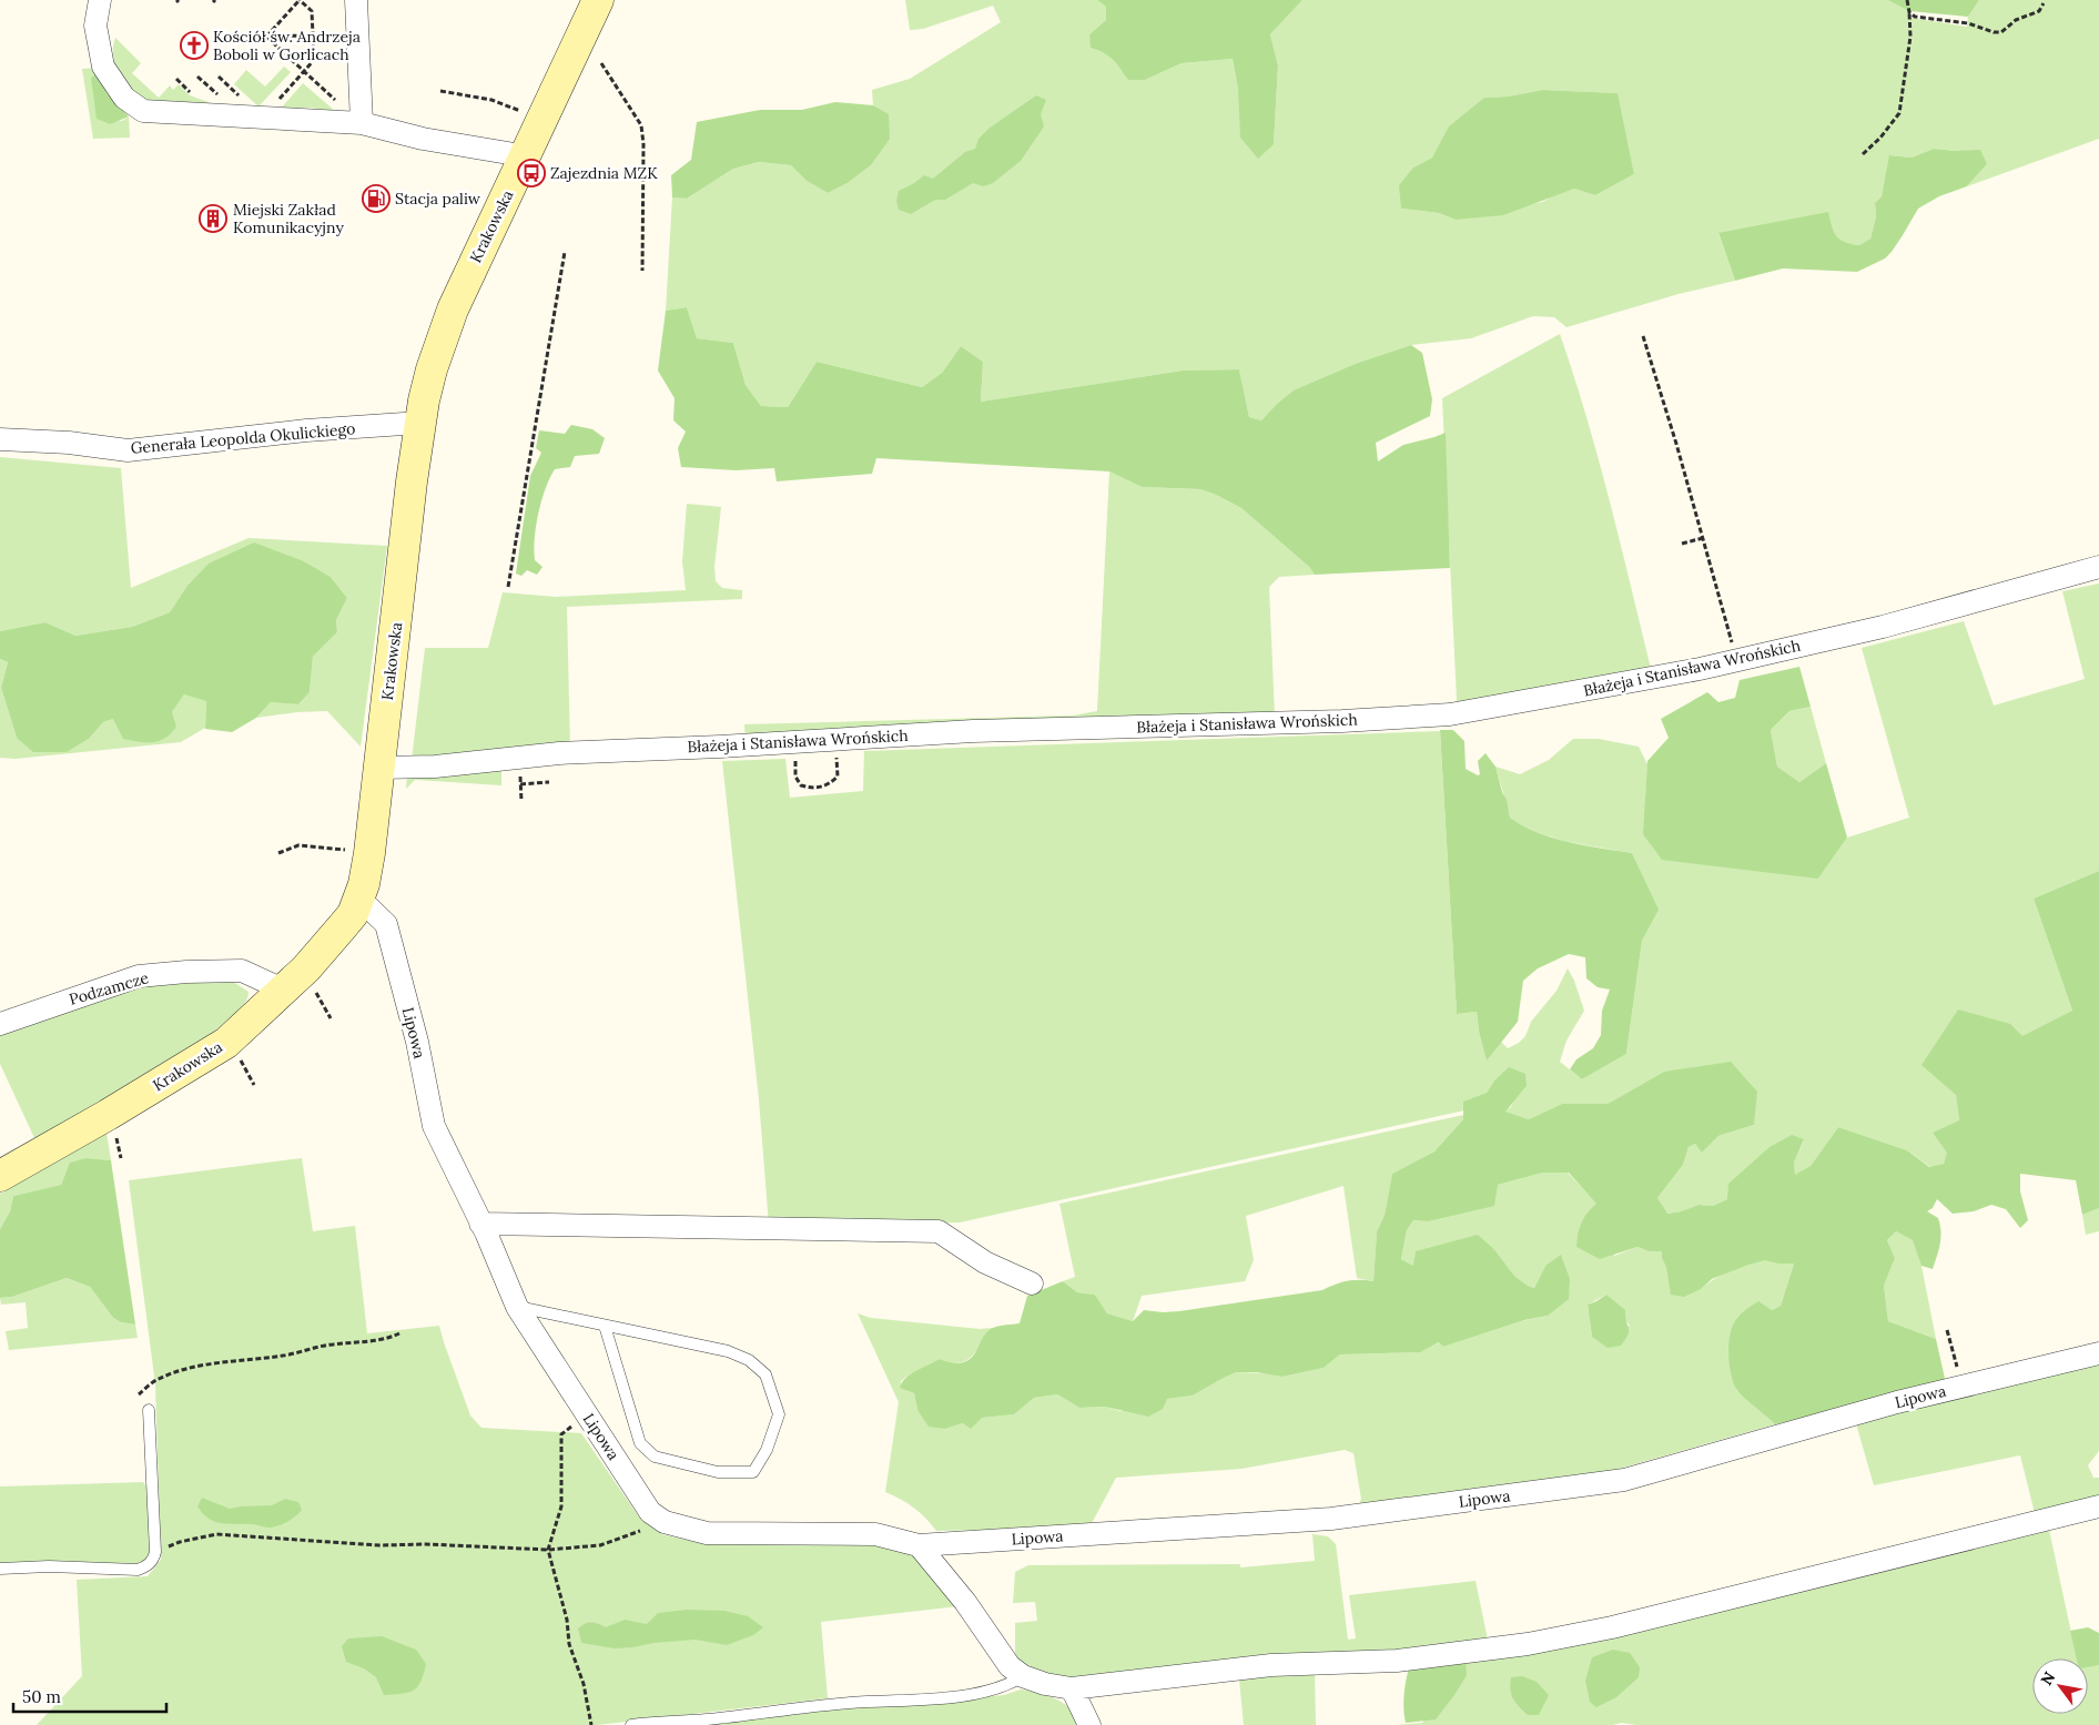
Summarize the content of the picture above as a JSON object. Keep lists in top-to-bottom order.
{
  "streets": {
    "street": [
      "Krakowska",
      "Generała Leopolda Okulickiego",
      "Błażeja i Stanisława Wrońskich",
      "Podzamcze",
      "Lipowa"
    ]
  },
  "crossings": [
    ["Krakowska", "Generała Leopolda Okulickiego"],
    ["Krakowska", "Błażeja i Stanisława Wrońskich"],
    ["Krakowska", "Podzamcze"],
    ["Krakowska", "Lipowa"]
  ],
  "places": {
    "church": ["Kościół św. Andrzeja Boboli w Gorlicach"],
    "bus stop": ["Zajezdnia MZK"],
    "fuel station": ["Stacja paliw"],
    "building": ["Miejski Zakład Komunikacyjny"]
  },
  "scale_bar": "50 m",
  "north": "top left"
}
